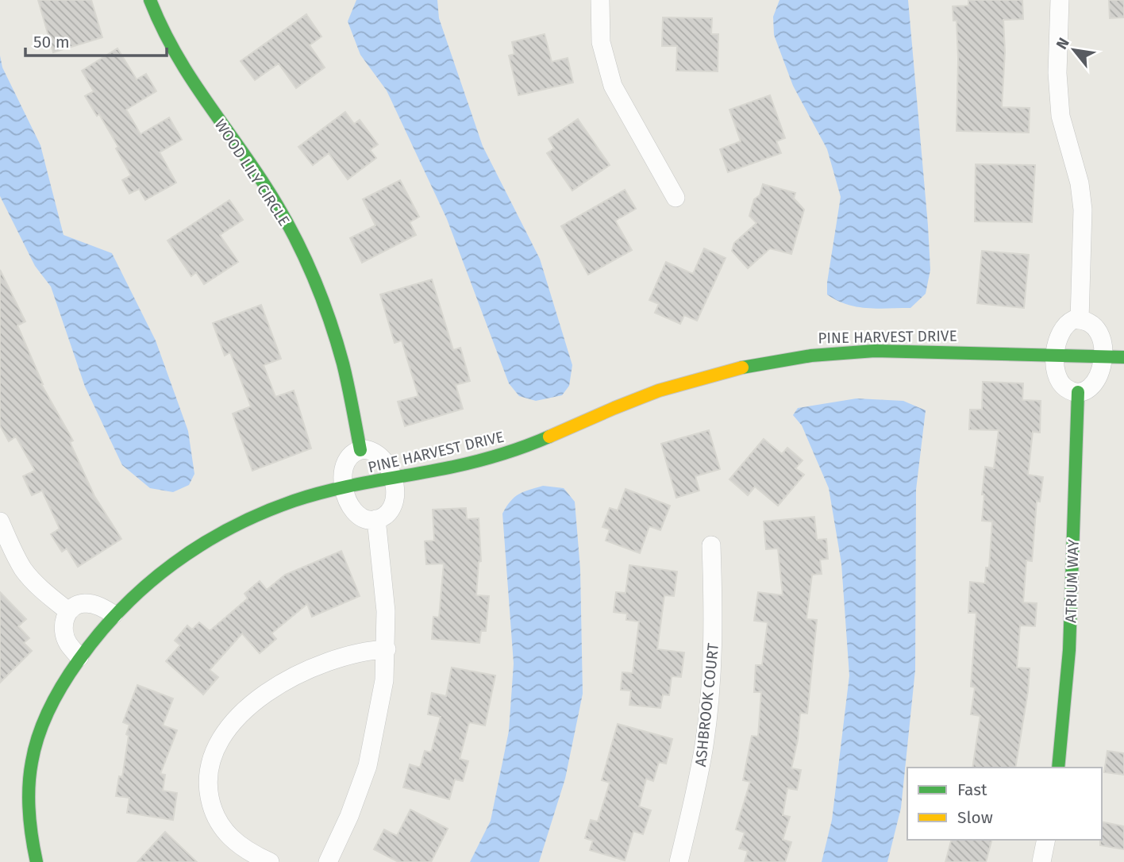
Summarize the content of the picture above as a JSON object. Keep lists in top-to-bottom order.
{
  "streets": {
    "street": [
      "WOOD LILY CIRCLE",
      "PINE HARVEST DRIVE",
      "ATRIUM WAY",
      "ASHBROOK COURT"
    ]
  },
  "legend": ["Fast", "Slow"],
  "scale_bar": "50 m",
  "north": "top left"
}
